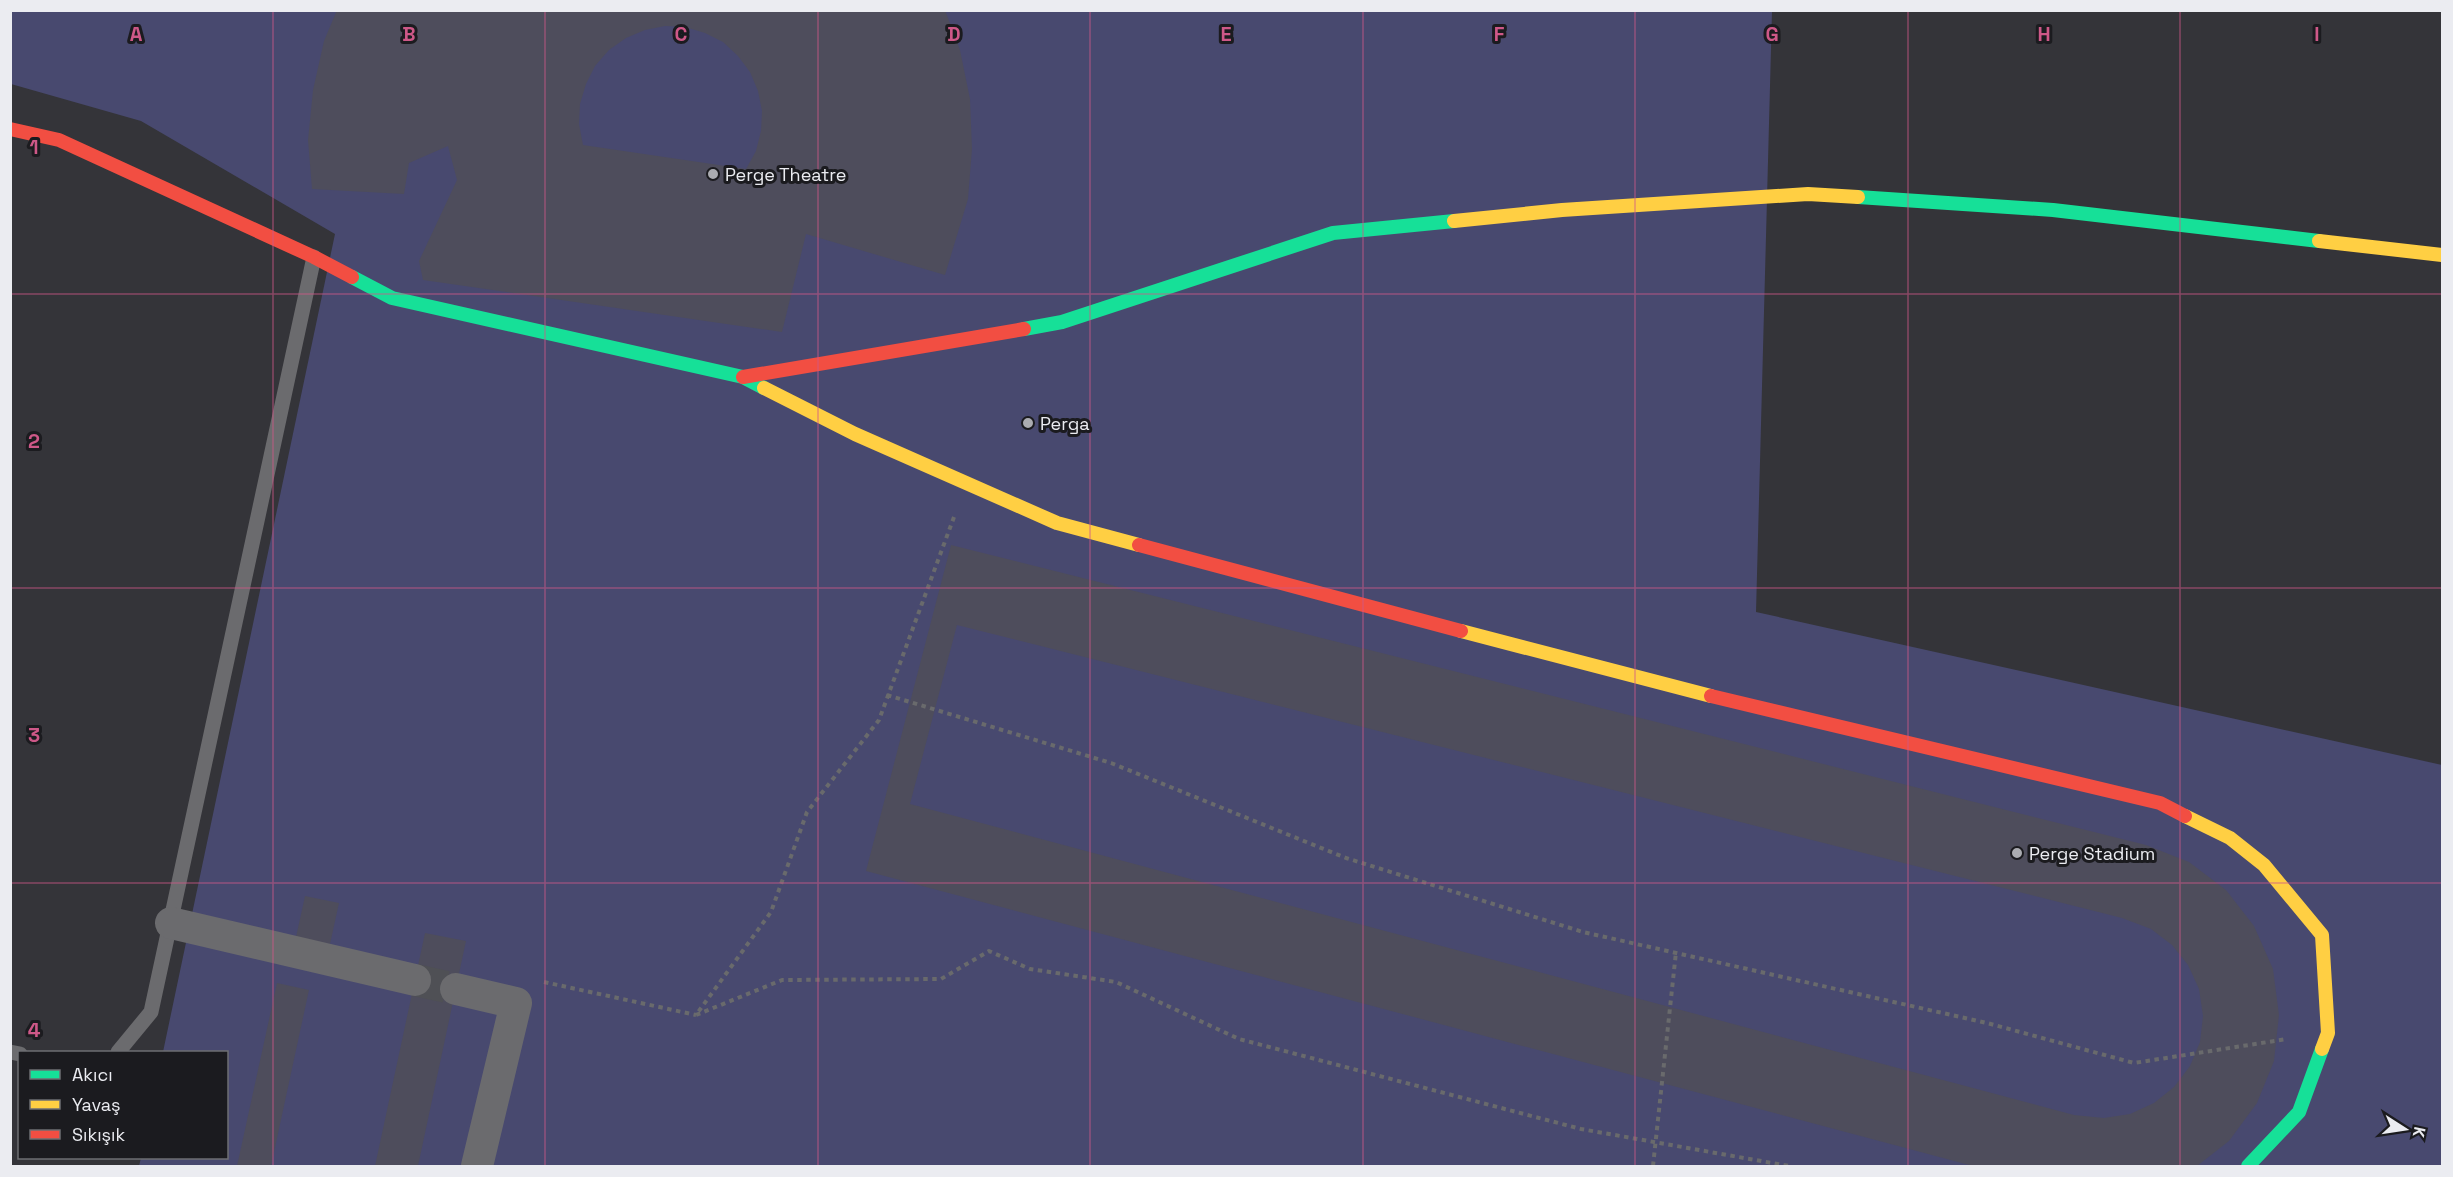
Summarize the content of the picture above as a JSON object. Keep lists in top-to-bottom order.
{
  "places": ["Perge Theatre", "Perga", "Perge Stadium"],
  "legend": ["Akıcı", "Yavaş", "Sıkışık"],
  "north": "right",
  "grid": {
    "columns": [
      "A",
      "B",
      "C",
      "D",
      "E",
      "F",
      "G",
      "H",
      "I"
    ],
    "rows": [
      "1",
      "2",
      "3",
      "4"
    ]
  }
}
